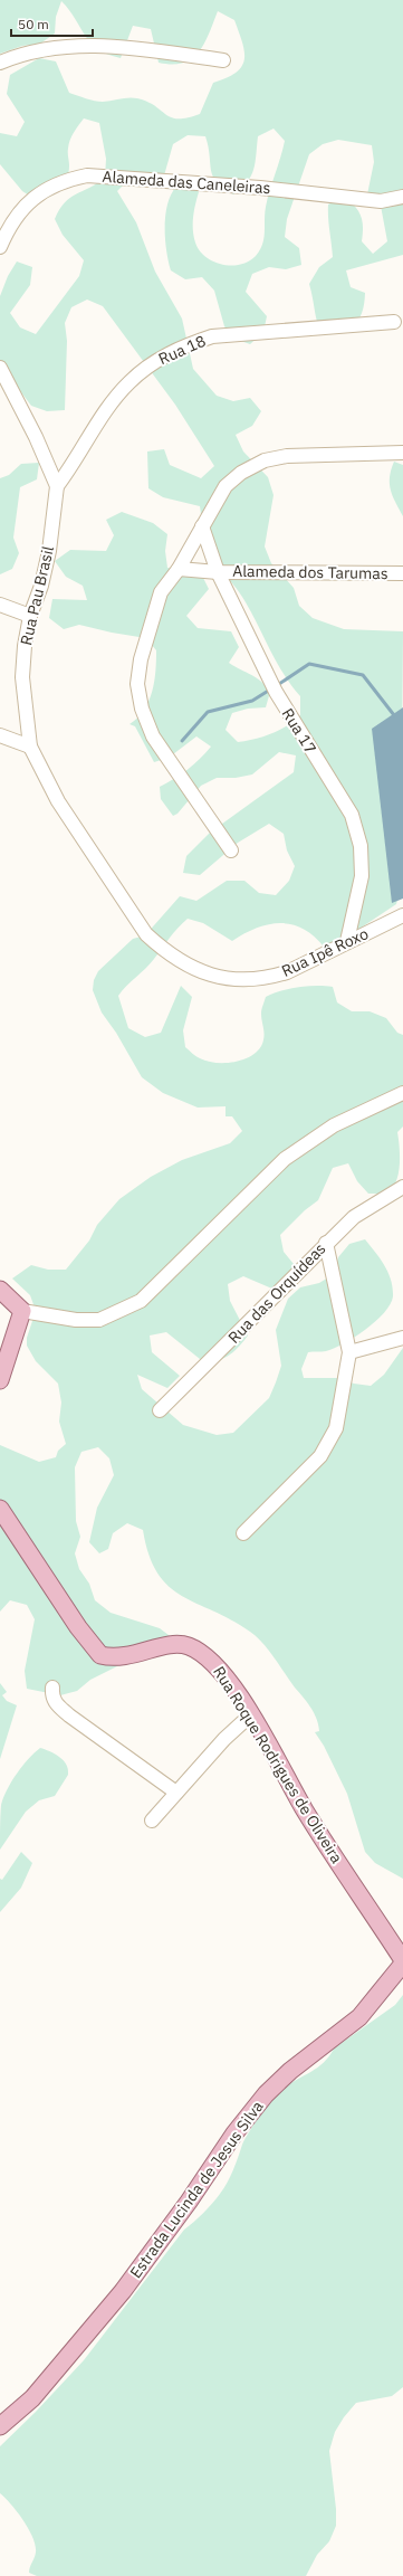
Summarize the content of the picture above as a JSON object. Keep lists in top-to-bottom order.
{
  "streets": {
    "main road": ["Rua Roque Rodrigues de Oliveira", "Estrada Lucinda de Jesus Silva"],
    "street": [
      "Alameda das Caneleiras",
      "Rua 18",
      "Alameda dos Tarumas",
      "Rua Pau Brasil",
      "Rua 17",
      "Rua Ipê Roxo",
      "Rua das Orquídeas"
    ]
  },
  "crossings": [
    ["Rua 18", "Rua Pau Brasil"],
    ["Alameda dos Tarumas", "Rua 17"],
    ["Rua Pau Brasil", "Rua Ipê Roxo"],
    ["Rua 17", "Rua Ipê Roxo"],
    ["Rua Roque Rodrigues de Oliveira", "Estrada Lucinda de Jesus Silva"]
  ],
  "scale_bar": "50 m"
}
